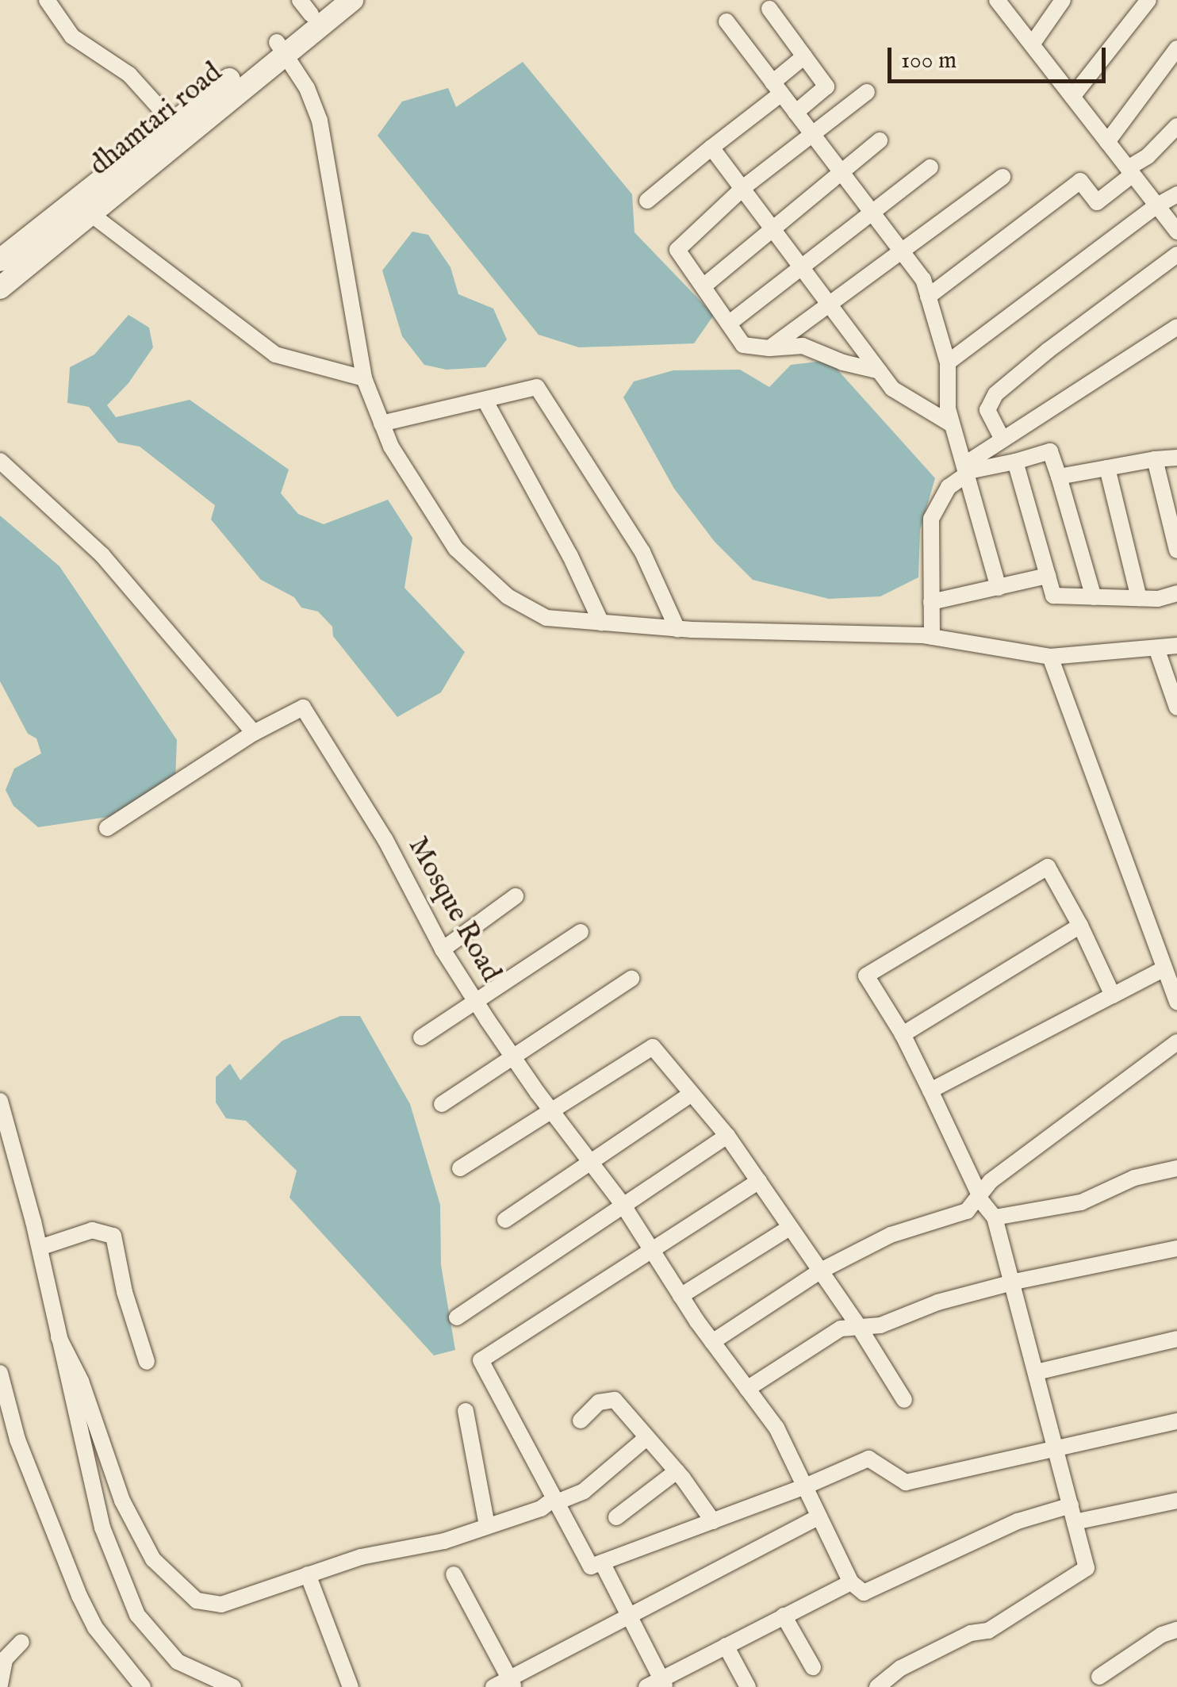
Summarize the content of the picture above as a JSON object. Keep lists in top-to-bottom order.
{
  "streets": {
    "main road": ["dhamtari road"],
    "street": ["Mosque Road"]
  },
  "scale_bar": "100 m"
}
